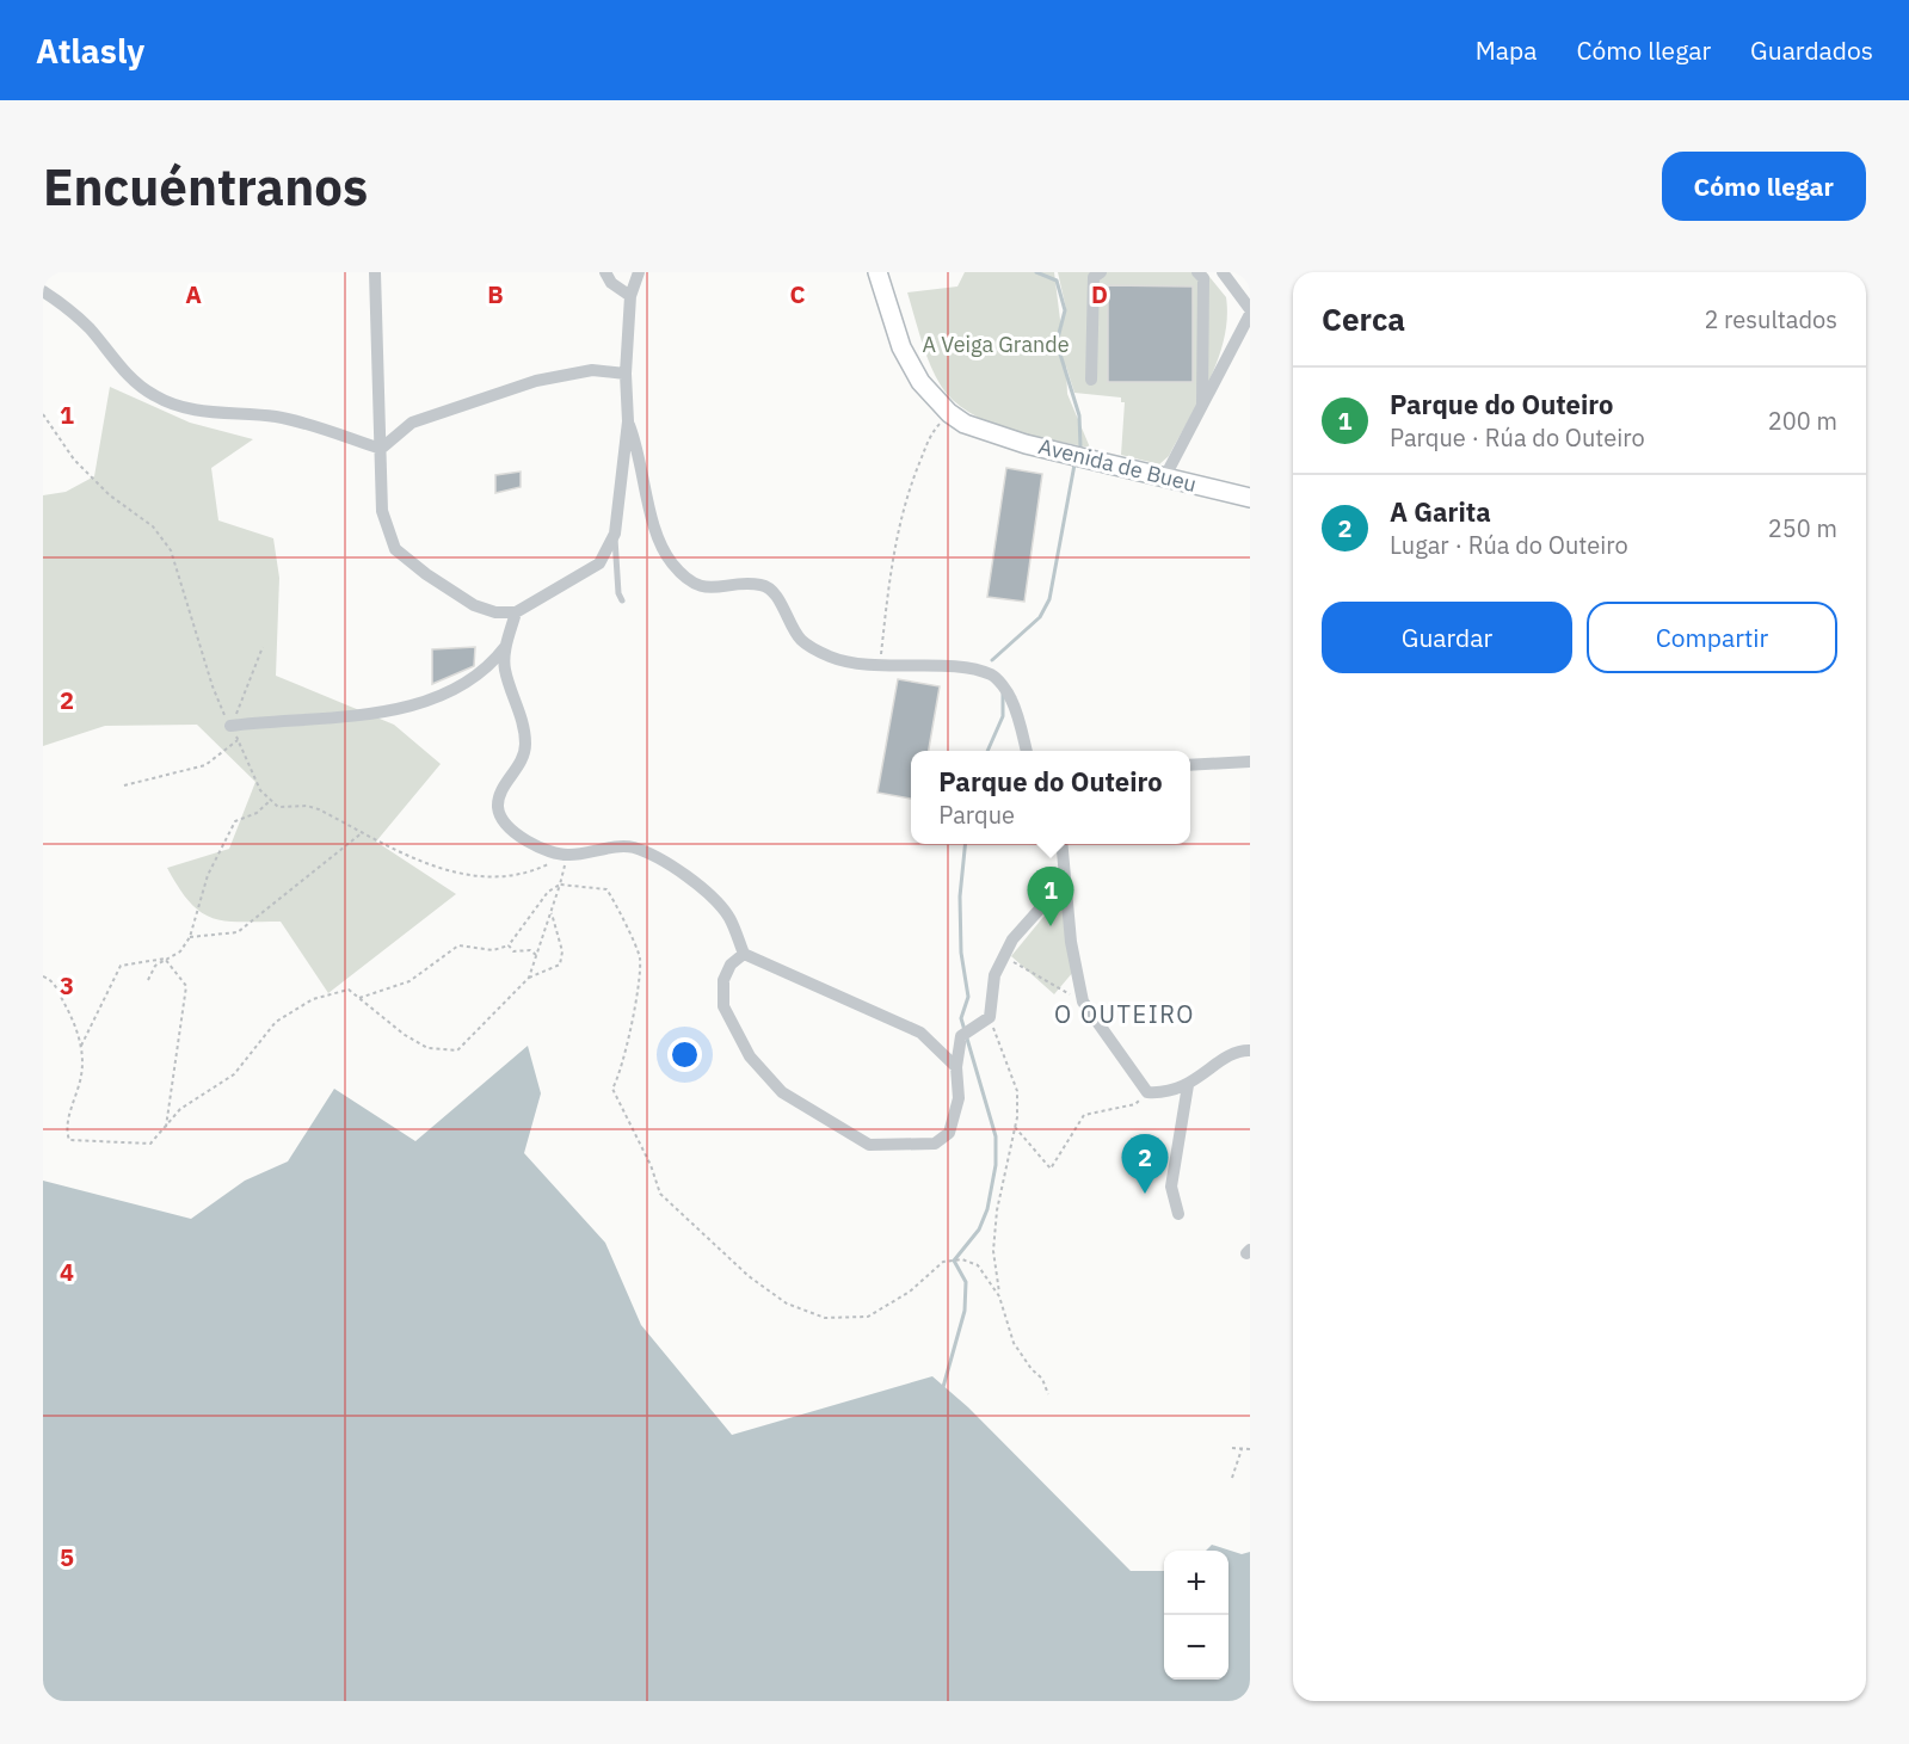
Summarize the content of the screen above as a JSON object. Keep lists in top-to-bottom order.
{
  "streets": {
    "main road": ["Avenida de Bueu"]
  },
  "districts": ["O OUTEIRO"],
  "parks": ["A Veiga Grande"],
  "page": {
    "header": "Atlasly",
    "nav": ["Mapa", "Cómo llegar", "Guardados"],
    "buttons": [
      "Cómo llegar",
      ["Guardar", "Compartir"]
    ],
    "title": "Encuéntranos",
    "heading": ["Cerca", "2 resultados"],
    "list": [
      {
        "mark": "1",
        "name": "Parque do Outeiro",
        "note": "Parque · Rúa do Outeiro",
        "value": "200 m"
      },
      {
        "mark": "2",
        "name": "A Garita",
        "note": "Lugar · Rúa do Outeiro",
        "value": "250 m"
      }
    ],
    "popup": ["Parque do Outeiro", "Parque"],
    "pins": ["1", "2"],
    "map_buttons": ["+", "−"]
  },
  "grid": {
    "columns": [
      "A",
      "B",
      "C",
      "D"
    ],
    "rows": [
      "1",
      "2",
      "3",
      "4",
      "5"
    ]
  }
}
